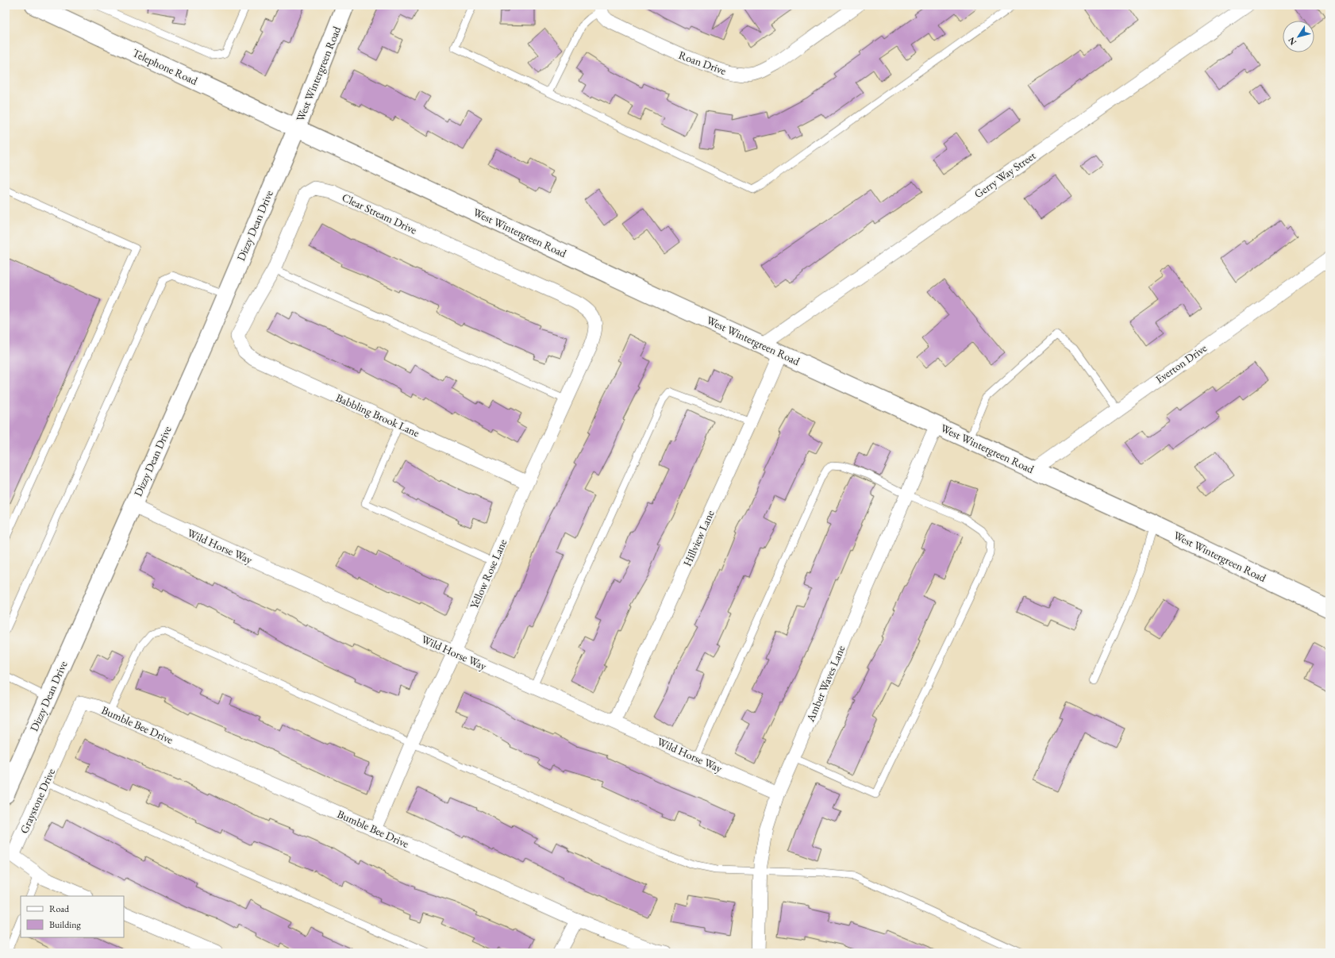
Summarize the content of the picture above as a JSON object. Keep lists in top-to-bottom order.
{
  "streets": {
    "main road": ["Telephone Road", "West Wintergreen Road", "Dizzy Dean Drive"],
    "street": [
      "Roan Drive",
      "Gerry Way Street",
      "Clear Stream Drive",
      "Everton Drive",
      "Babbling Brook Lane",
      "Hillview Lane",
      "Wild Horse Way",
      "Yellow Rose Lane",
      "Amber Waves Lane",
      "Bumble Bee Drive",
      "Graystone Drive"
    ]
  },
  "crossings": [
    ["Telephone Road", "West Wintergreen Road"],
    ["Telephone Road", "Dizzy Dean Drive"],
    ["West Wintergreen Road", "Gerry Way Street"],
    ["West Wintergreen Road", "Dizzy Dean Drive"],
    ["West Wintergreen Road", "Everton Drive"],
    ["West Wintergreen Road", "Hillview Lane"],
    ["West Wintergreen Road", "Amber Waves Lane"],
    ["Clear Stream Drive", "Babbling Brook Lane"],
    ["Clear Stream Drive", "Yellow Rose Lane"],
    ["Dizzy Dean Drive", "Wild Horse Way"],
    ["Babbling Brook Lane", "Yellow Rose Lane"],
    ["Hillview Lane", "Wild Horse Way"],
    ["Wild Horse Way", "Yellow Rose Lane"],
    ["Wild Horse Way", "Amber Waves Lane"],
    ["Yellow Rose Lane", "Bumble Bee Drive"],
    ["Bumble Bee Drive", "Graystone Drive"]
  ],
  "legend": ["Road", "Building"],
  "north": "bottom left"
}
